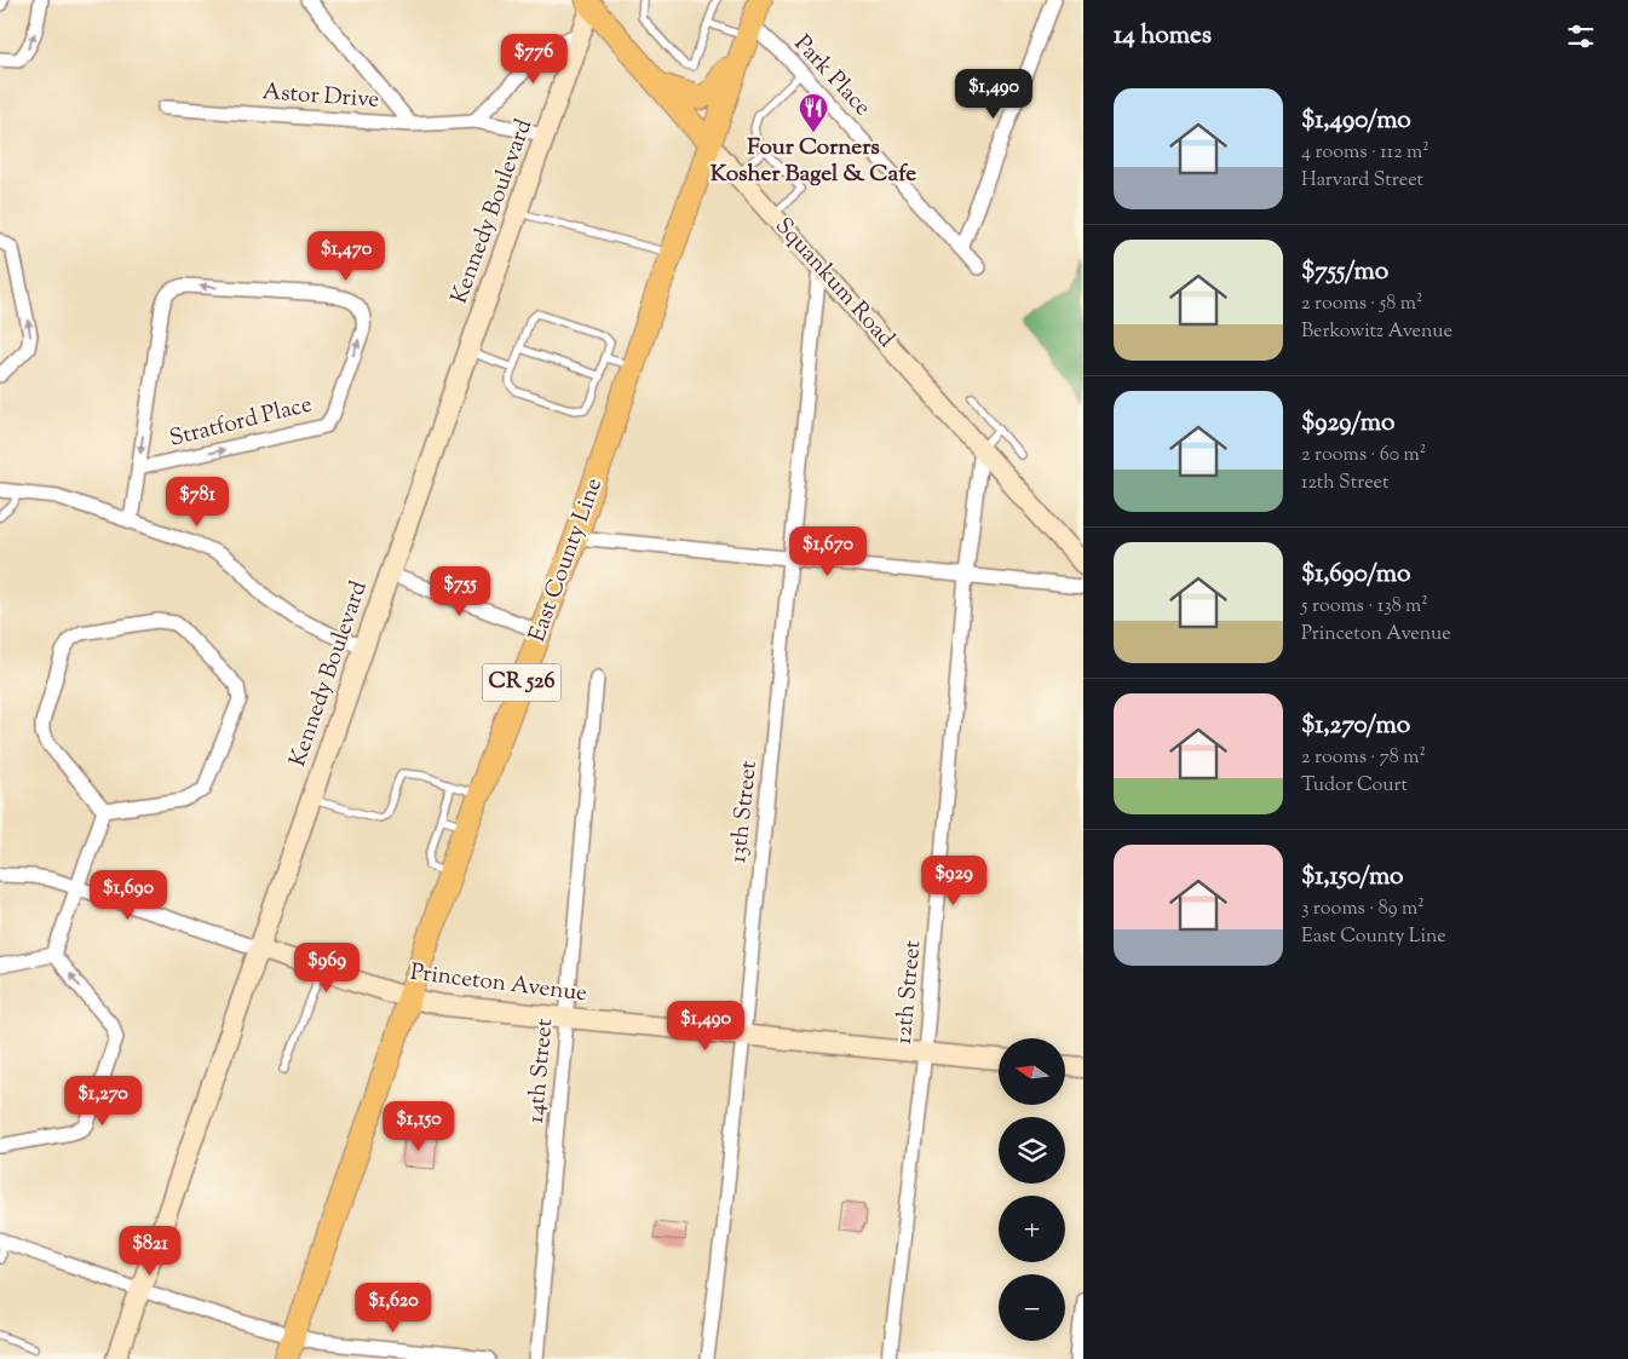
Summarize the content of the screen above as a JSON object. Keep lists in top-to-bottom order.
{
  "streets": {
    "main road": ["Squankum Road", "East County Line", "CR 526"],
    "street": [
      "Park Place",
      "Astor Drive",
      "Kennedy Boulevard",
      "Stratford Place",
      "13th Street",
      "Princeton Avenue",
      "12th Street",
      "14th Street"
    ]
  },
  "crossings": [
    ["Park Place", "East County Line"],
    ["Astor Drive", "Kennedy Boulevard"],
    ["Kennedy Boulevard", "Squankum Road"],
    ["Kennedy Boulevard", "Princeton Avenue"],
    ["Squankum Road", "East County Line"],
    ["Squankum Road", "13th Street"],
    ["Squankum Road", "12th Street"],
    ["East County Line", "Princeton Avenue"],
    ["13th Street", "Princeton Avenue"],
    ["Princeton Avenue", "12th Street"],
    ["Princeton Avenue", "14th Street"]
  ],
  "places": {
    "restaurant": ["Four Corners Kosher Bagel & Cafe"]
  },
  "north": "left",
  "page": {
    "heading": "14 homes",
    "price": [
      "$776",
      "$1,490",
      "$1,470",
      "$781",
      "$1,670",
      "$755",
      "$929",
      "$1,690",
      "$969",
      "$1,490",
      "$1,270",
      "$1,150",
      "$821",
      "$1,620"
    ],
    "list": [
      {
        "name": "$1,490/mo",
        "note": "4 rooms · 112 m² · Harvard Street"
      },
      {
        "name": "$755/mo",
        "note": "2 rooms · 58 m² · Berkowitz Avenue"
      },
      {
        "name": "$929/mo",
        "note": "2 rooms · 60 m² · 12th Street"
      },
      {
        "name": "$1,690/mo",
        "note": "5 rooms · 138 m² · Princeton Avenue"
      },
      {
        "name": "$1,270/mo",
        "note": "2 rooms · 78 m² · Tudor Court"
      },
      {
        "name": "$1,150/mo",
        "note": "3 rooms · 89 m² · East County Line"
      }
    ],
    "map_buttons": ["+", "−"]
  }
}
